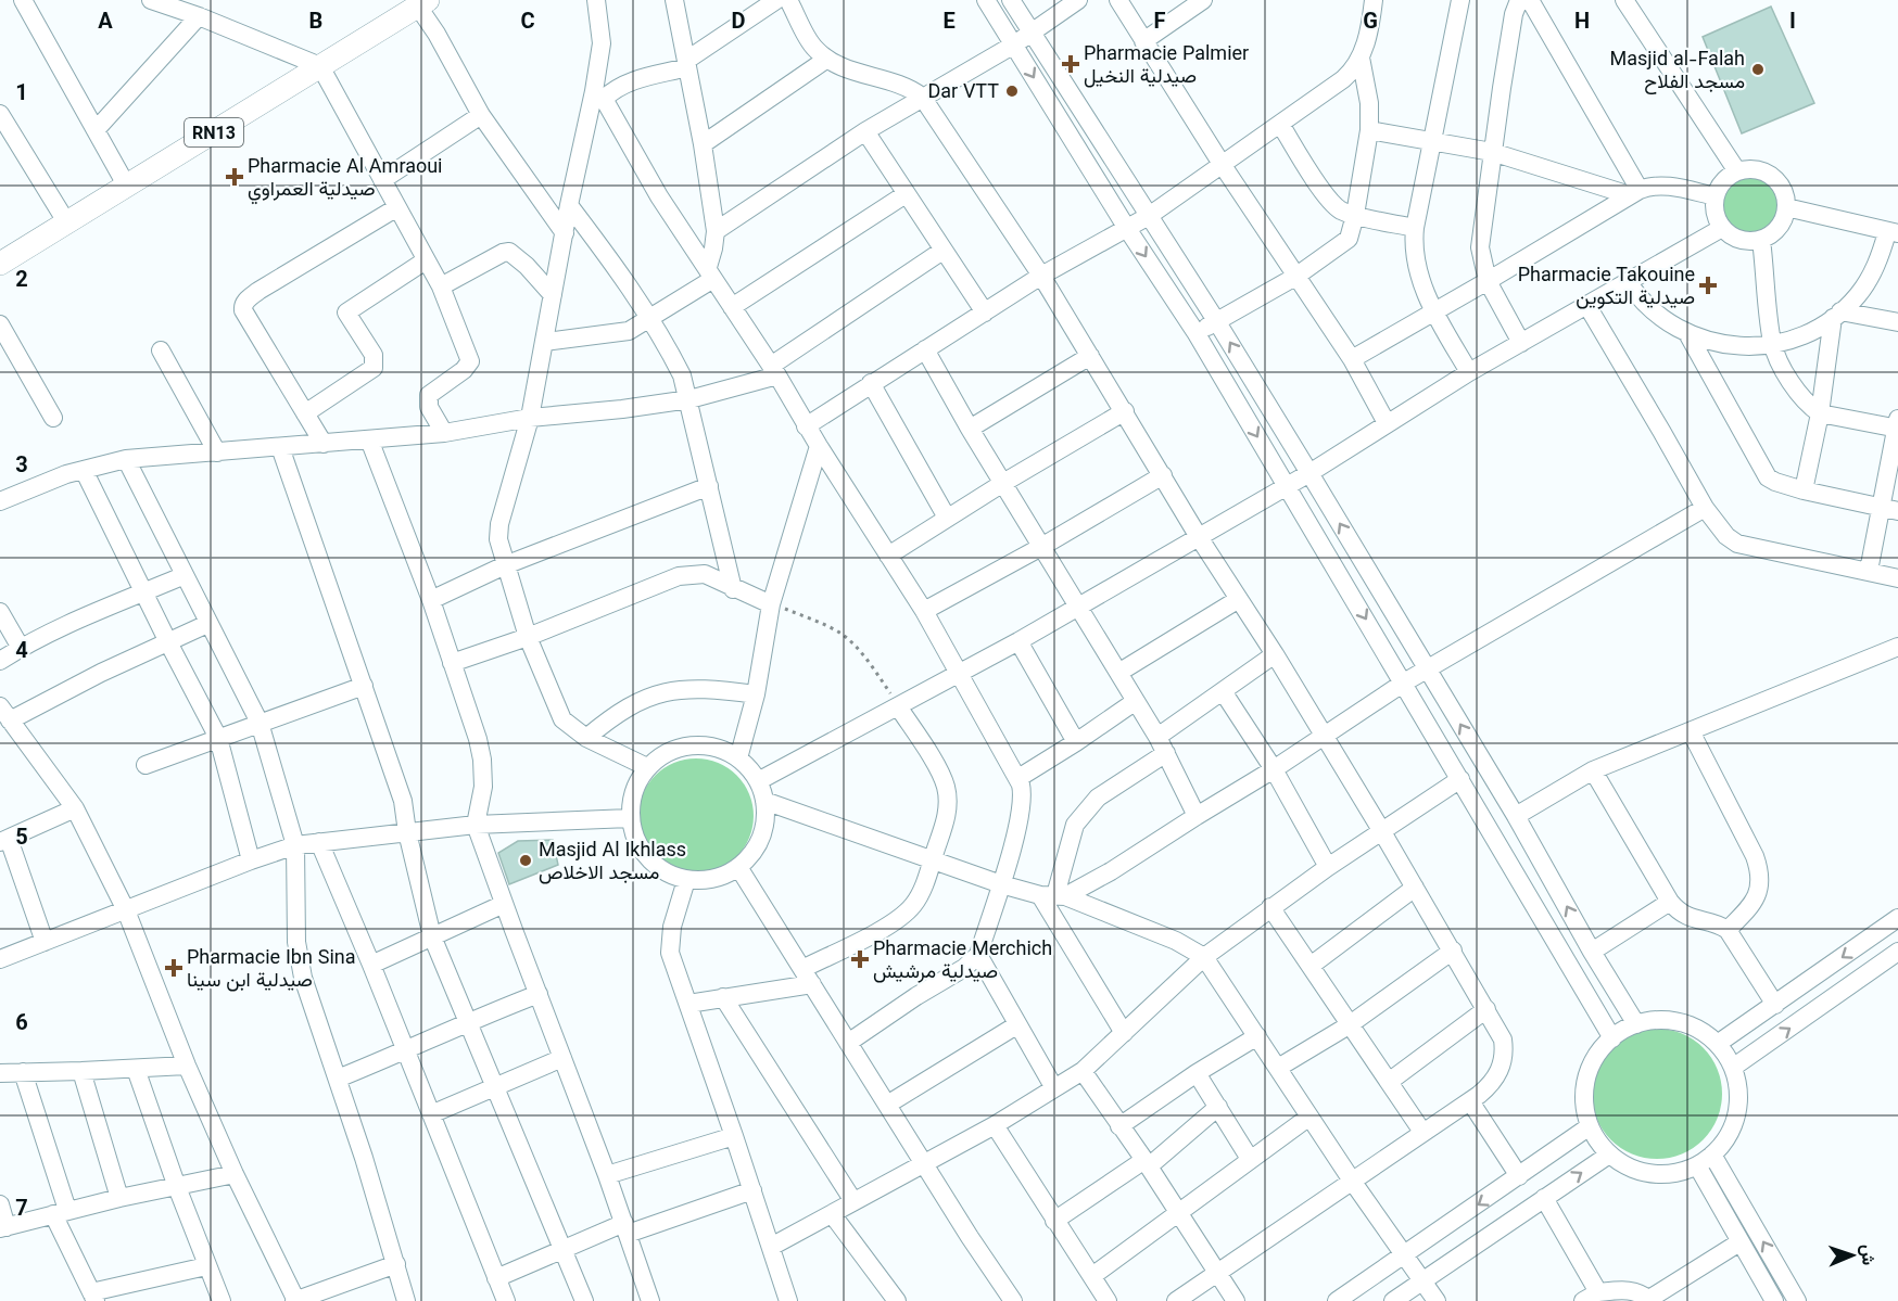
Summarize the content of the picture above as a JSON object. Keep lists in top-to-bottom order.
{
  "streets": {
    "main road": ["RN13"]
  },
  "places": {
    "health": [
      "Pharmacie Palmier صيدلية النخيل",
      "Pharmacie Al Amraoui صيدلية العمراوي",
      "Pharmacie Takouine صيدلية التكوين",
      "Pharmacie Merchich صيدلية مرشيش",
      "Pharmacie Ibn Sina صيدلية ابن سينا"
    ],
    "other": ["Masjid al-Falah مسجد الفلاح", "Dar VTT", "Masjid Al Ikhlass مسجد الاخلاص"]
  },
  "north": "right",
  "grid": {
    "columns": [
      "A",
      "B",
      "C",
      "D",
      "E",
      "F",
      "G",
      "H",
      "I"
    ],
    "rows": [
      "1",
      "2",
      "3",
      "4",
      "5",
      "6",
      "7"
    ]
  }
}
